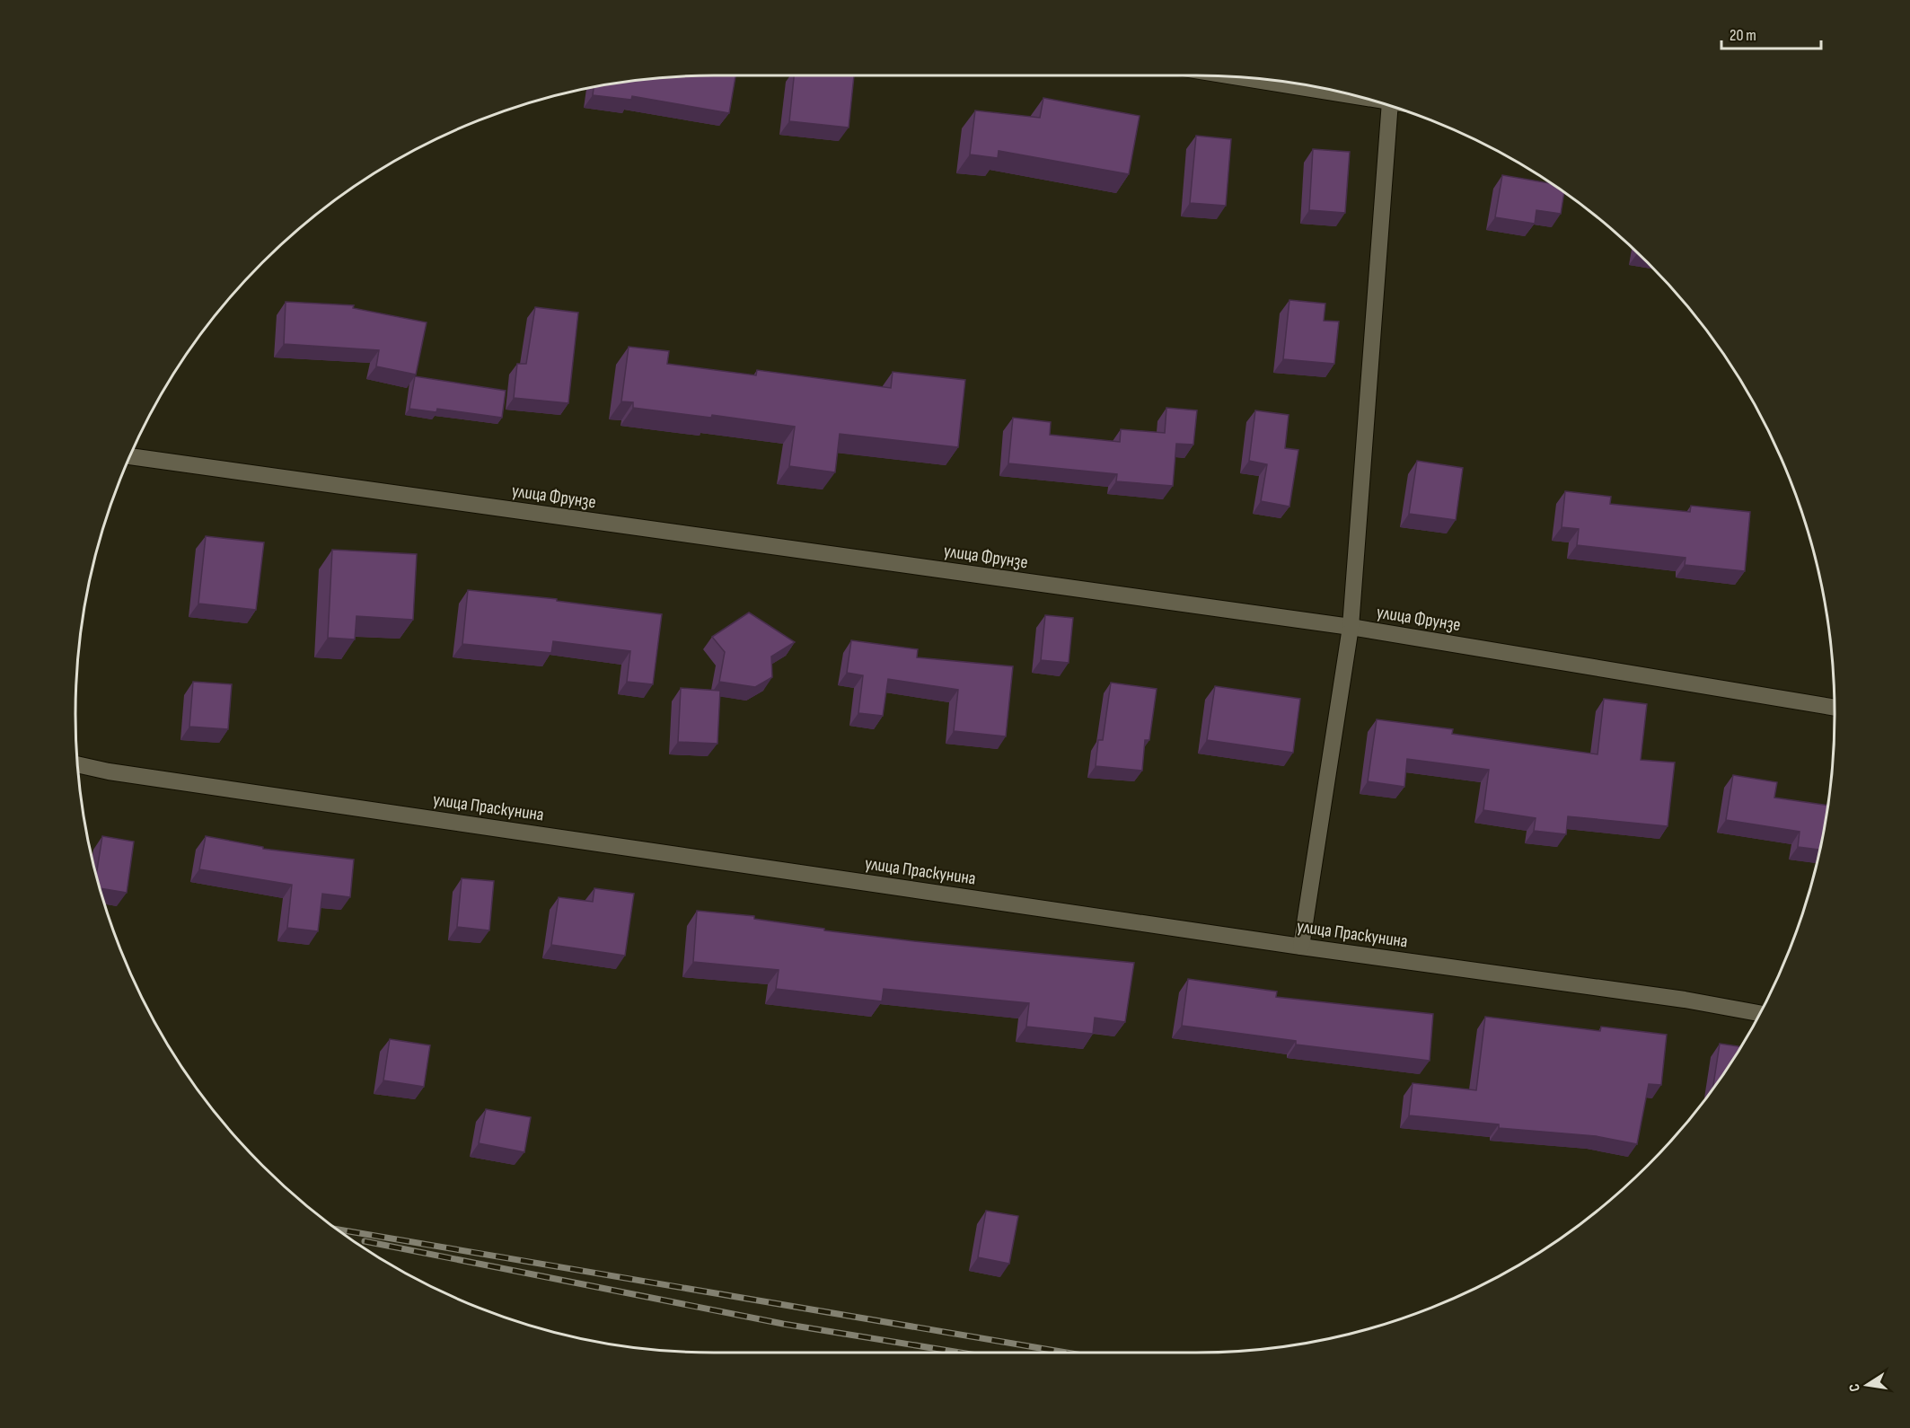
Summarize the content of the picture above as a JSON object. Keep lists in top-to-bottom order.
{
  "streets": {
    "street": ["улица Фрунзе", "улица Праскунина"]
  },
  "scale_bar": "20 m",
  "north": "left"
}
